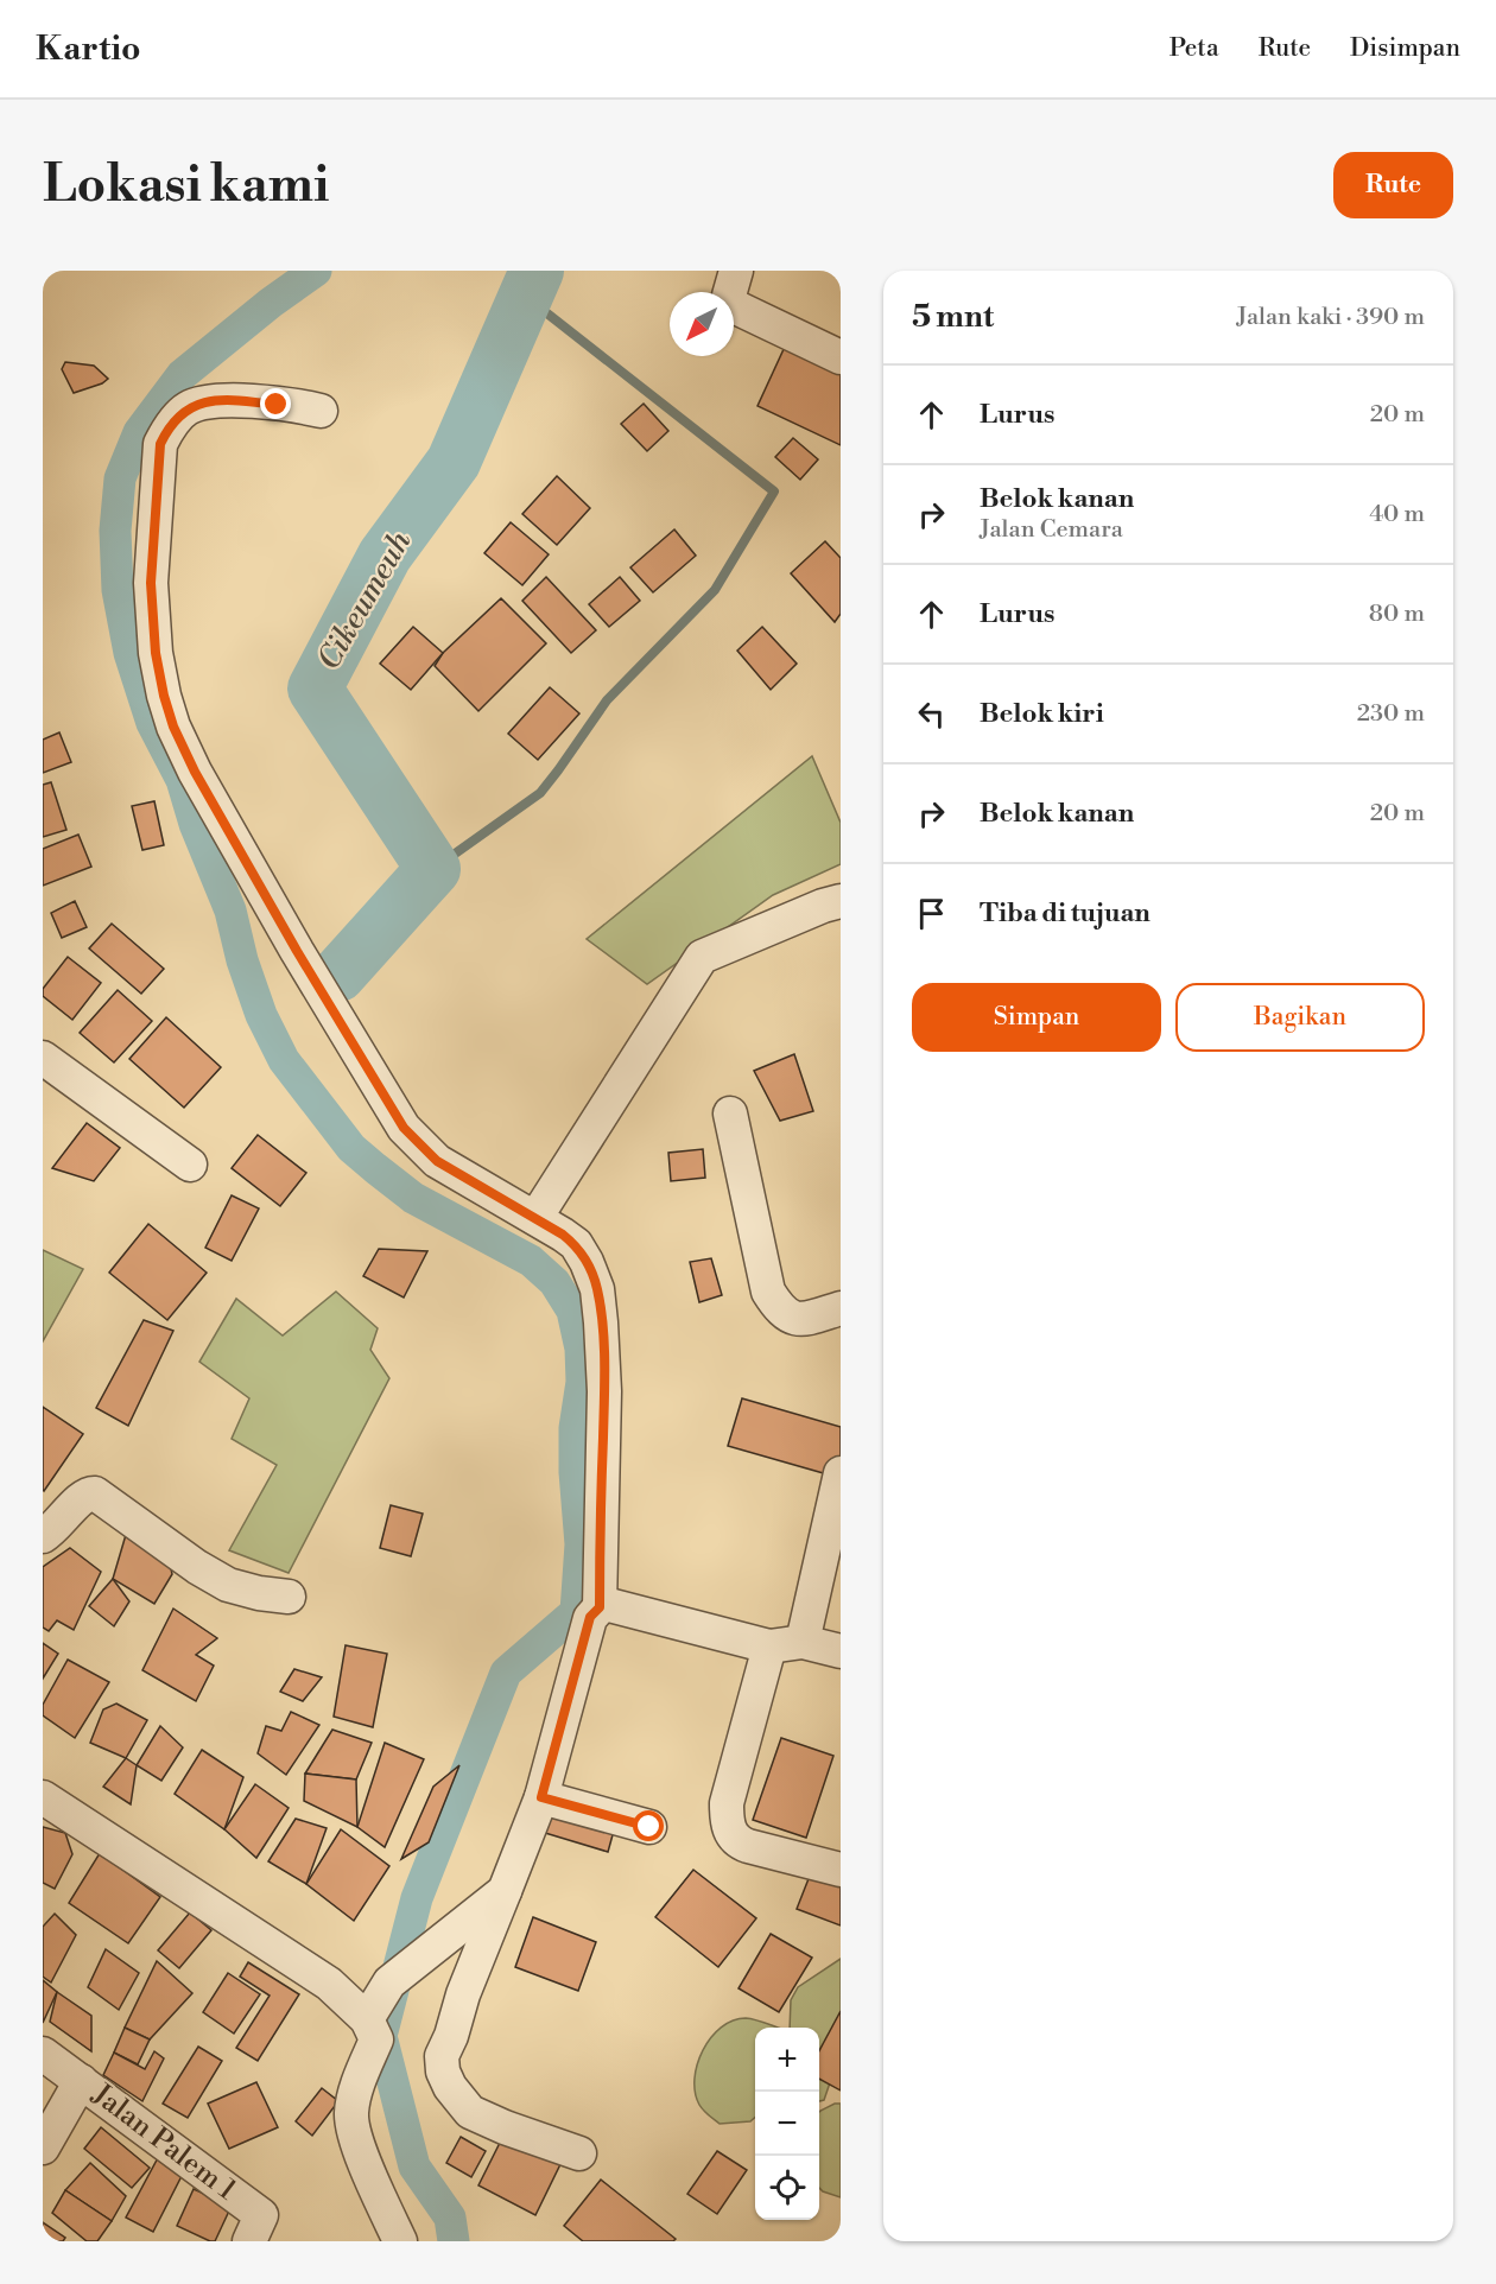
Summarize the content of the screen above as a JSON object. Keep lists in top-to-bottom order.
{
  "streets": {
    "street": ["Jalan Palem 1"]
  },
  "water": ["Cikeumeuh"],
  "north": "bottom left",
  "page": {
    "header": "Kartio",
    "nav": ["Peta", "Rute", "Disimpan"],
    "buttons": [
      "Rute",
      ["Simpan", "Bagikan"]
    ],
    "title": "Lokasi kami",
    "heading": ["5 mnt", "Jalan kaki · 390 m"],
    "list": [
      ["Lurus", "20 m"],
      ["Belok kanan", "Jalan Cemara", "40 m"],
      ["Lurus", "80 m"],
      ["Belok kiri", "230 m"],
      ["Belok kanan", "20 m"],
      "Tiba di tujuan"
    ],
    "map_buttons": ["+", "−"]
  }
}
